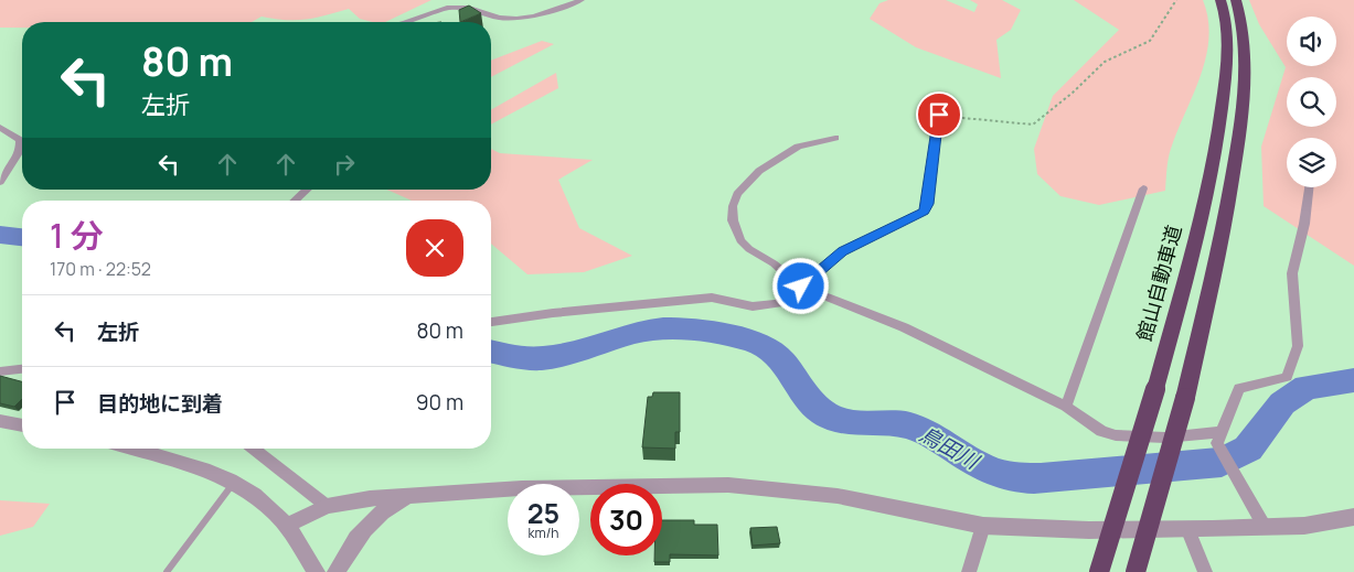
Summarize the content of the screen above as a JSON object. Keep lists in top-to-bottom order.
{
  "streets": {
    "highway": ["館山自動車道"]
  },
  "water": ["鳥田川"],
  "page": {
    "turn": ["80 m", "左折"],
    "heading": ["1 分", "170 m · 22:52"],
    "list": [
      {
        "name": "左折",
        "value": "80 m"
      },
      {
        "name": "目的地に到着",
        "value": "90 m"
      }
    ],
    "speed": "25 km/h",
    "limit": "30"
  }
}
